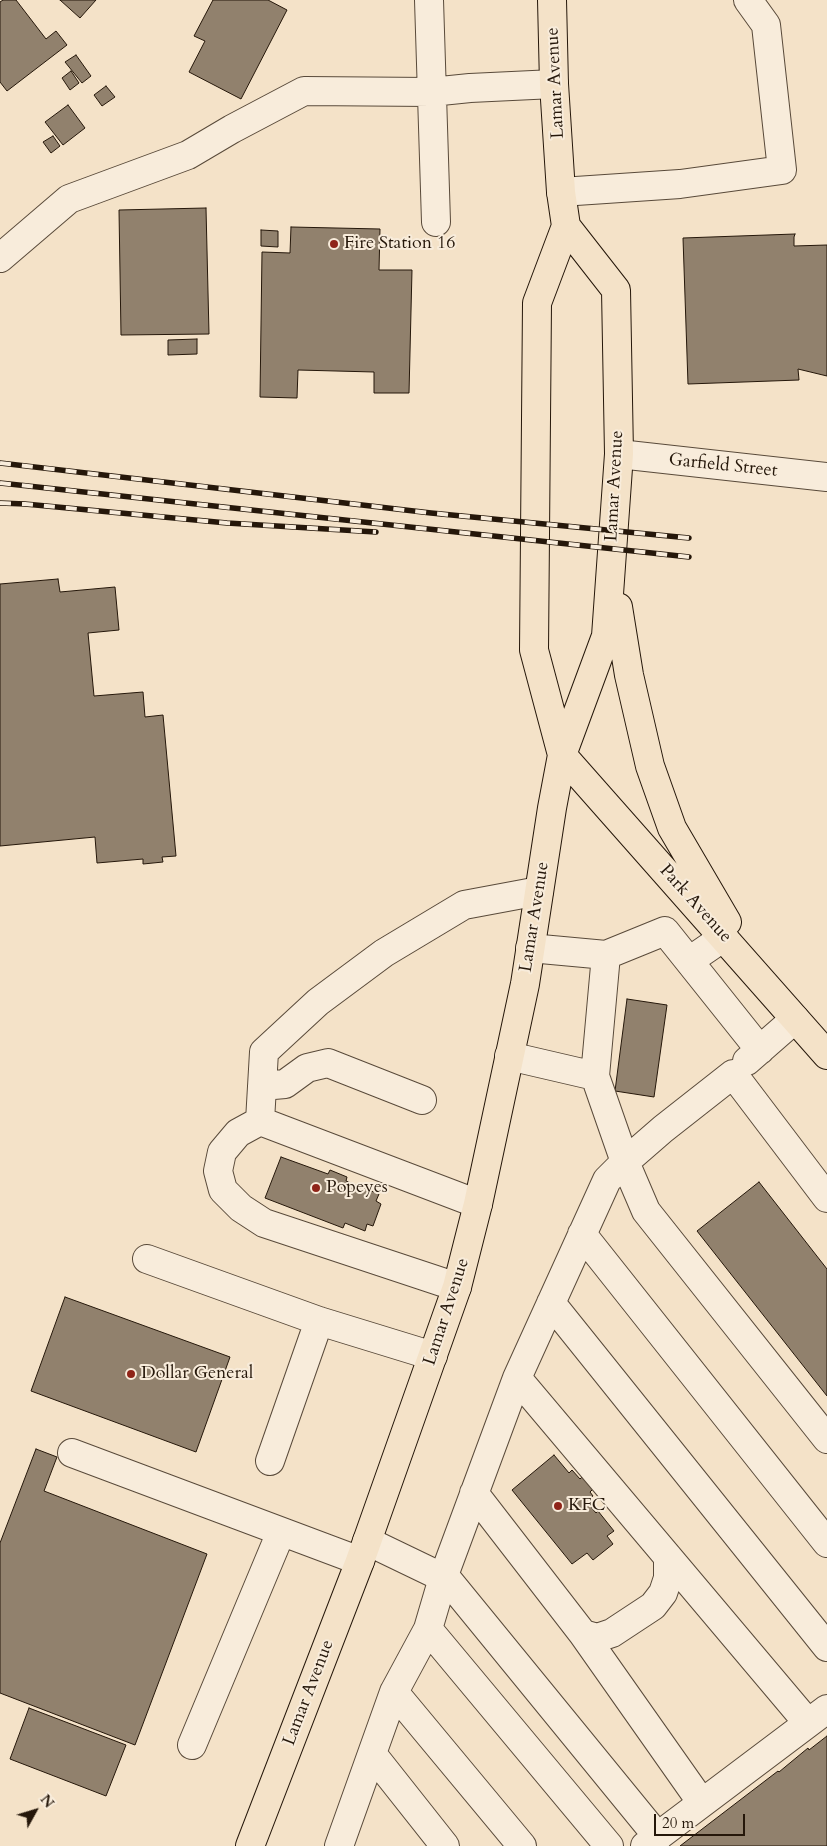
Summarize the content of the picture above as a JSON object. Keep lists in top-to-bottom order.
{
  "streets": {
    "main road": ["Lamar Avenue", "Park Avenue"],
    "street": ["Garfield Street"]
  },
  "crossings": [
    ["Lamar Avenue", "Garfield Street"],
    ["Lamar Avenue", "Park Avenue"]
  ],
  "places": [
    "Fire Station 16",
    "Popeyes",
    "Dollar General",
    "KFC"
  ],
  "scale_bar": "20 m",
  "north": "top right"
}
